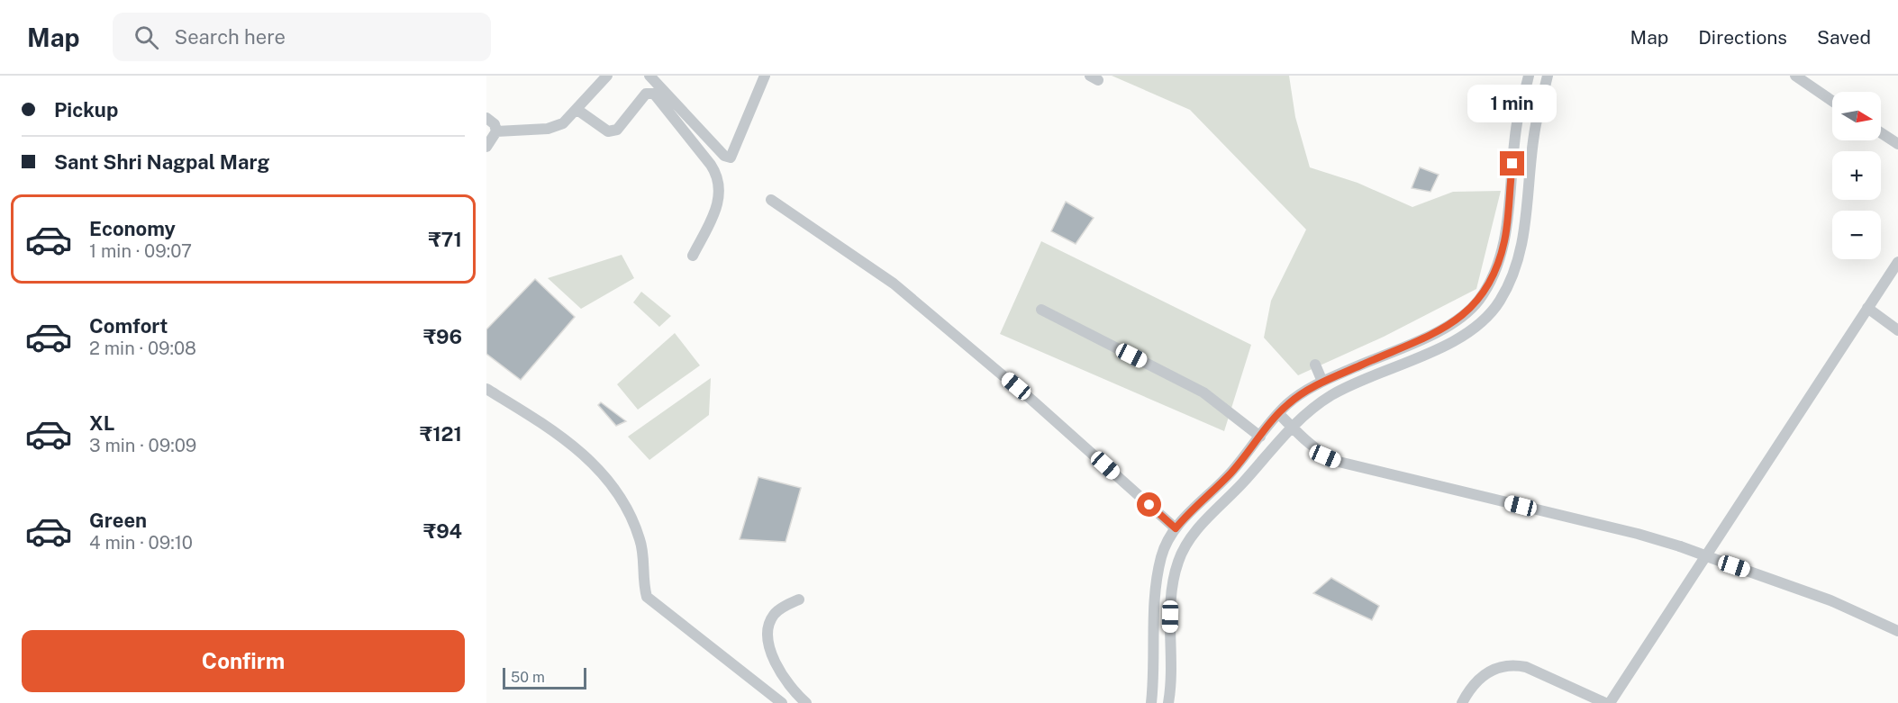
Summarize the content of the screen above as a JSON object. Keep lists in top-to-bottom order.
{
  "scale_bar": "50 m",
  "north": "right",
  "page": {
    "header": "Map",
    "search": "Search here",
    "nav": ["Map", "Directions", "Saved"],
    "banner": ["Pickup", "Sant Shri Nagpal Marg"],
    "bubble": "1 min",
    "map_buttons": ["+", "−"],
    "list": [
      {
        "name": "Economy",
        "note": "1 min · 09:07",
        "value": "₹71"
      },
      {
        "name": "Comfort",
        "note": "2 min · 09:08",
        "value": "₹96"
      },
      {
        "name": "XL",
        "note": "3 min · 09:09",
        "value": "₹121"
      },
      {
        "name": "Green",
        "note": "4 min · 09:10",
        "value": "₹94"
      }
    ],
    "buttons": "Confirm",
    "scale": "50 m"
  }
}
